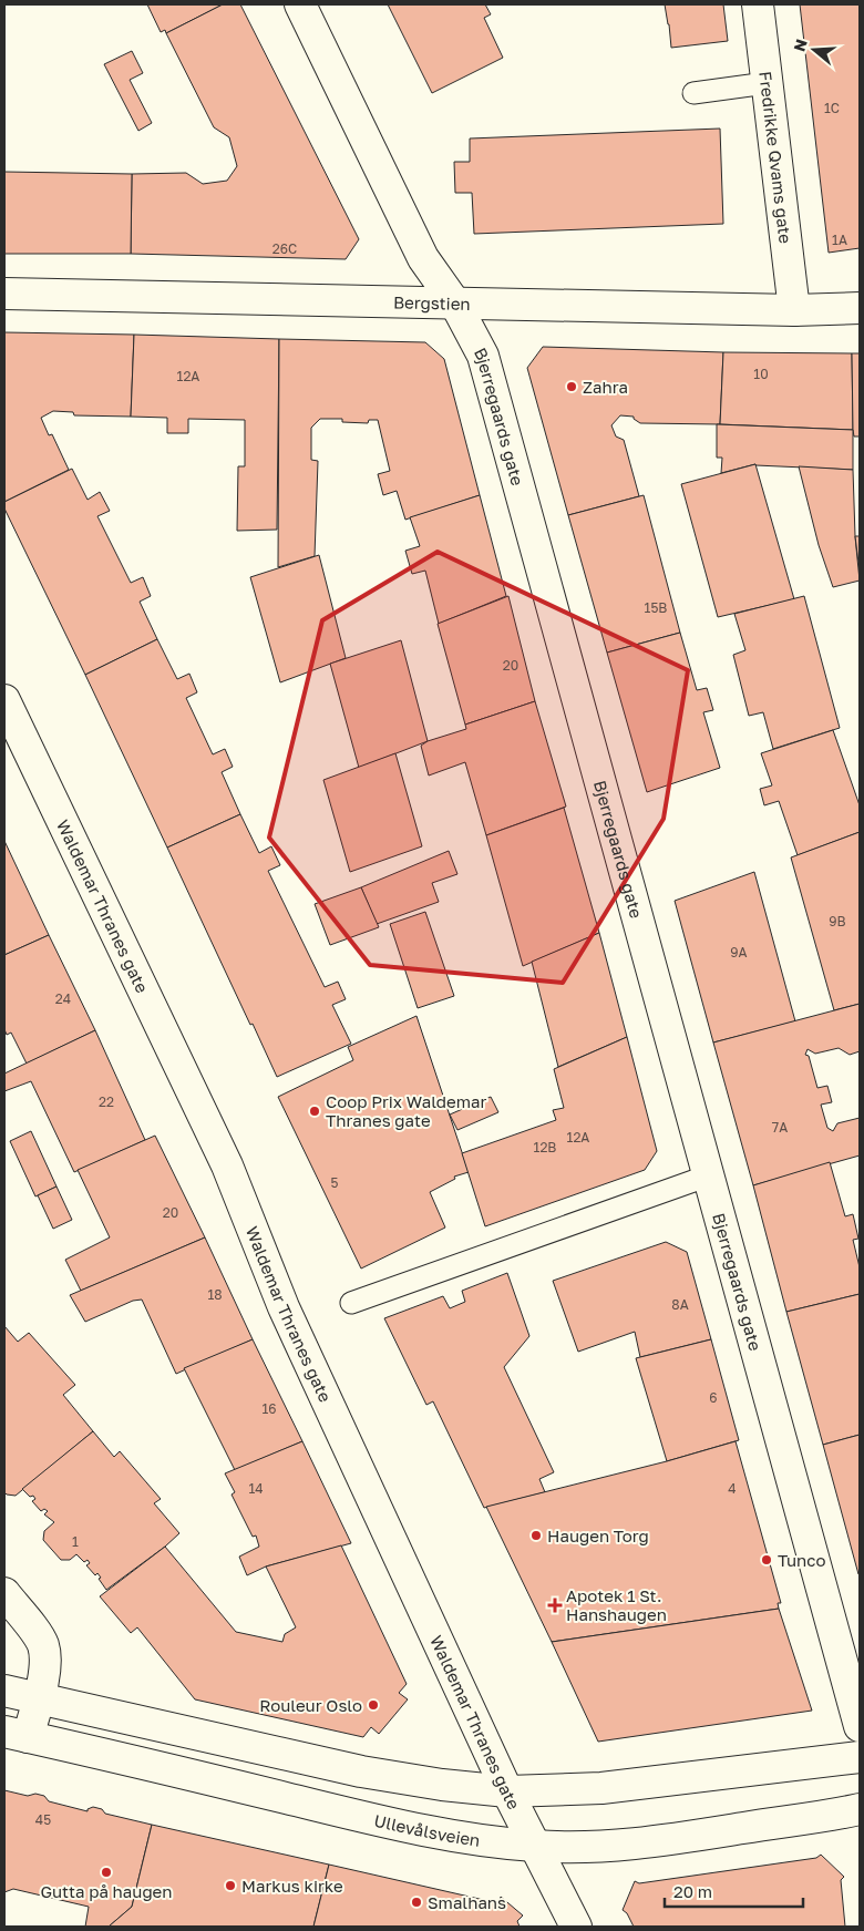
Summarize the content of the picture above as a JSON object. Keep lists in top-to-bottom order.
{
  "streets": {
    "street": [
      "Fredrikke Qvams gate",
      "Bergstien",
      "Bjerregaards gate",
      "Waldemar Thranes gate",
      "Ullevålsveien"
    ]
  },
  "crossings": [
    ["Fredrikke Qvams gate", "Bergstien"],
    ["Bergstien", "Bjerregaards gate"],
    ["Waldemar Thranes gate", "Ullevålsveien"]
  ],
  "places": {
    "other": [
      "Zahra",
      "Coop Prix Waldemar Thranes gate",
      "Haugen Torg",
      "Tunco",
      "Rouleur Oslo",
      "Gutta på haugen",
      "Markus kirke",
      "Smalhans"
    ],
    "health": ["Apotek 1 St. Hanshaugen"]
  },
  "house_numbers": [
    "1C",
    "1A",
    "26C",
    "10",
    "12A",
    "15B",
    "20",
    "9B",
    "9A",
    "24",
    "22",
    "7A",
    "12A",
    "12B",
    "5",
    "20",
    "18",
    "8A",
    "6",
    "16",
    "14",
    "4",
    "1",
    "45"
  ],
  "scale_bar": "20 m",
  "north": "left"
}
